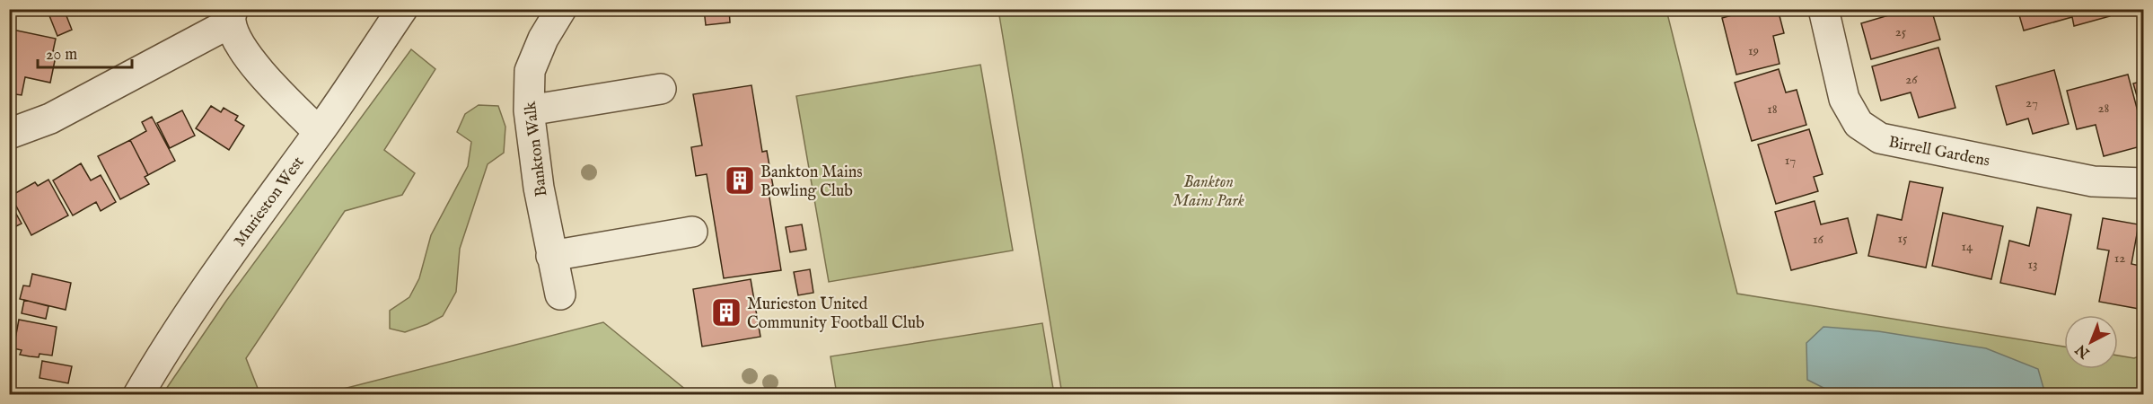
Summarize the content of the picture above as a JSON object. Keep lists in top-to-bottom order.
{
  "streets": {
    "street": ["Bankton Walk", "Birrell Gardens", "Murieston West"]
  },
  "parks": ["Bankton Mains Park"],
  "places": {
    "building": ["Bankton Mains Bowling Club", "Murieston United Community Football Club"]
  },
  "house_numbers": [
    "25",
    "19",
    "26",
    "27",
    "28",
    "18",
    "17",
    "15",
    "16",
    "14",
    "12",
    "13"
  ],
  "scale_bar": "20 m",
  "north": "bottom left"
}
